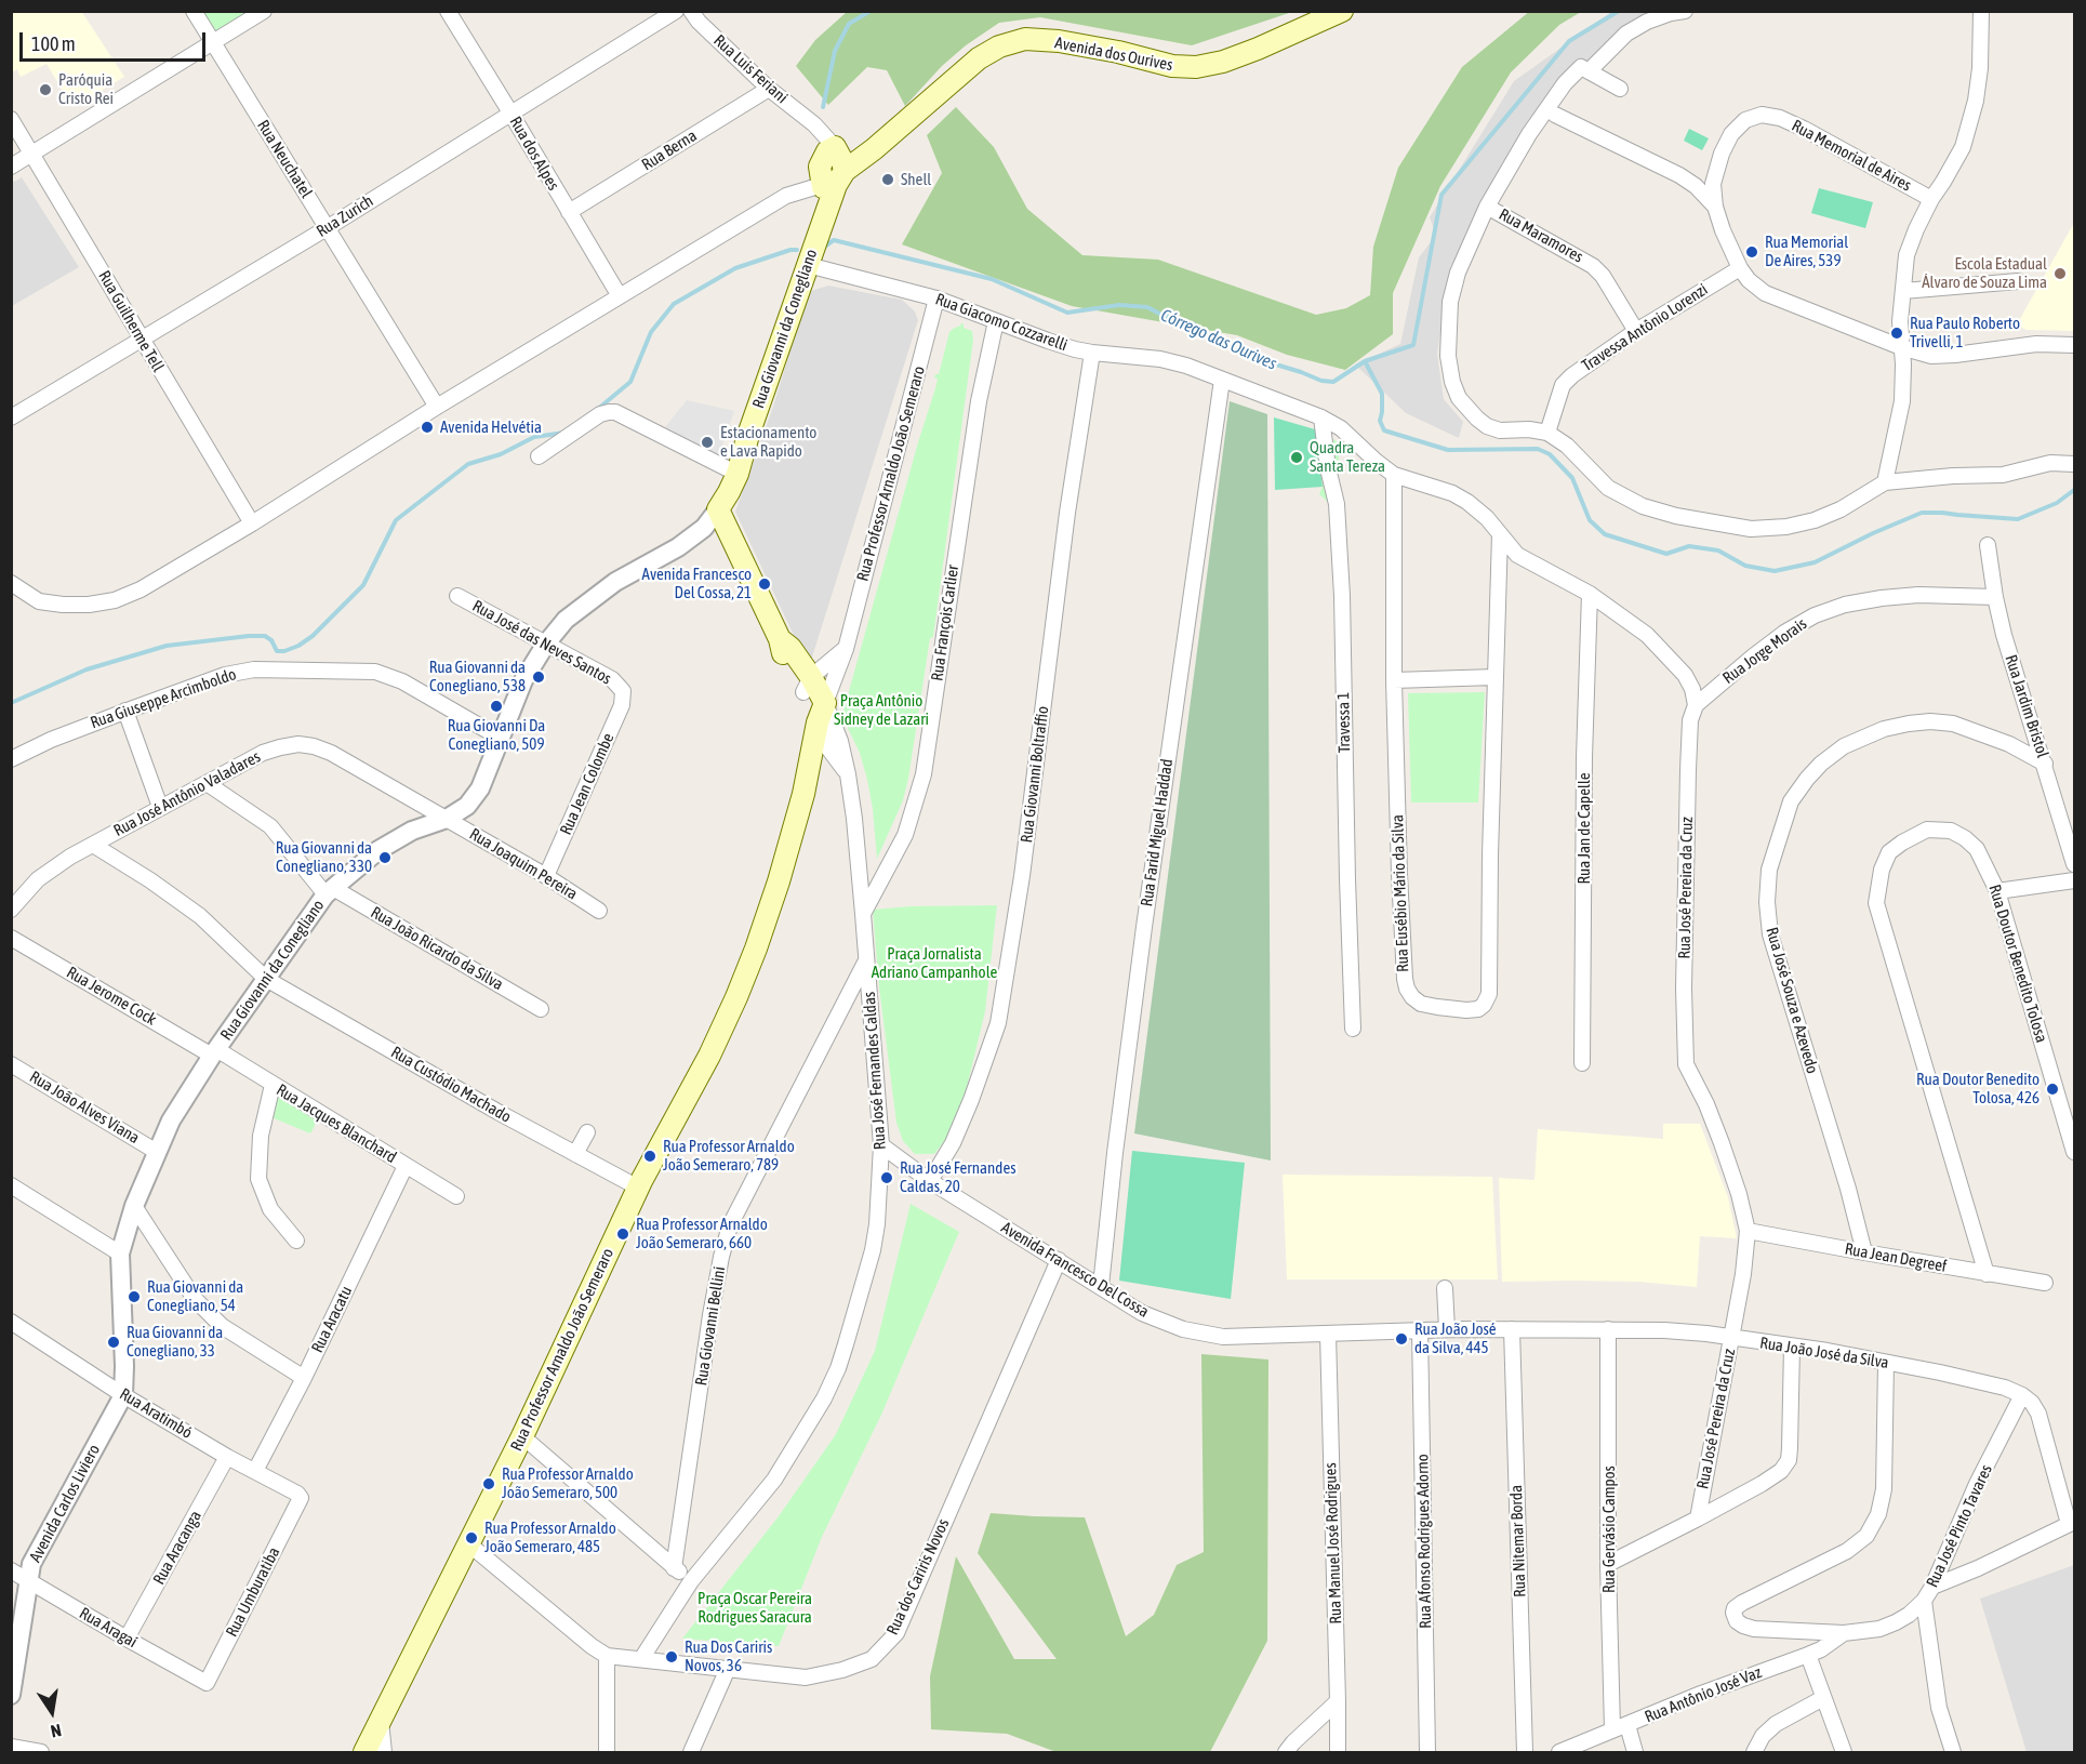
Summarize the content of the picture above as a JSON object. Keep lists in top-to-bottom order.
{
  "streets": {
    "main road": ["Avenida dos Ourives", "Rua Giovanni da Conegliano", "Rua Professor Arnaldo João Semeraro"],
    "street": [
      "Rua Luis Feriani",
      "Rua Berna",
      "Rua dos Alpes",
      "Rua Memorial de Aires",
      "Rua Neuchatel",
      "Rua Zurich",
      "Rua Maramores",
      "Rua Guilherme Tell",
      "Rua Giacomo Cozzarelli",
      "Travessa Antônio Lorenzi",
      "Rua François Carlier",
      "Rua José das Neves Santos",
      "Rua Jorge Morais",
      "Rua Giuseppe Arcimboldo",
      "Rua Jardim Bristol",
      "Travessa 1",
      "Rua Giovanni Boltraffio",
      "Rua Jean Colombe",
      "Rua José Antônio Valadares",
      "Rua Jan de Capelle",
      "Rua Farid Miguel Haddad",
      "Rua Joaquim Pereira",
      "Rua José Pereira da Cruz",
      "Rua Eusébio Mário da Silva",
      "Rua João Ricardo da Silva",
      "Rua Doutor Benedito Tolosa",
      "Rua Jerome Cock",
      "Rua José Souza e Azevedo",
      "Rua José Fernandes Caldas",
      "Rua Custódio Machado",
      "Rua João Alves Viana",
      "Rua Jacques Blanchard",
      "Rua Jean Degreef",
      "Avenida Francesco Del Cossa",
      "Rua Aracatu",
      "Rua Giovanni Bellini",
      "Rua João José da Silva",
      "Rua Aratimbó",
      "Avenida Carlos Liviero",
      "Rua José Pinto Tavares",
      "Rua Gervásio Campos",
      "Rua Afonso Rodrigues Adorno",
      "Rua Nitemar Borda",
      "Rua Manuel José Rodrigues",
      "Rua Aracanga",
      "Rua dos Cariris Novos",
      "Rua Umburatiba",
      "Rua Aragaí",
      "Rua Antônio José Vaz"
    ]
  },
  "crossings": [
    ["Avenida dos Ourives", "Rua Luis Feriani"],
    ["Avenida dos Ourives", "Rua Giovanni da Conegliano"],
    ["Rua Luis Feriani", "Rua Berna"],
    ["Rua Luis Feriani", "Rua Giovanni da Conegliano"],
    ["Rua Berna", "Rua dos Alpes"],
    ["Rua dos Alpes", "Rua Zurich"],
    ["Rua Memorial de Aires", "Travessa Antônio Lorenzi"],
    ["Rua Neuchatel", "Rua Zurich"],
    ["Rua Zurich", "Rua Guilherme Tell"],
    ["Rua Maramores", "Travessa Antônio Lorenzi"],
    ["Rua Giacomo Cozzarelli", "Rua Giovanni da Conegliano"],
    ["Rua Giacomo Cozzarelli", "Rua Professor Arnaldo João Semeraro"],
    ["Rua Giacomo Cozzarelli", "Rua François Carlier"],
    ["Rua Giacomo Cozzarelli", "Travessa 1"],
    ["Rua Giacomo Cozzarelli", "Rua Giovanni Boltraffio"],
    ["Rua Giacomo Cozzarelli", "Rua Farid Miguel Haddad"],
    ["Rua Giacomo Cozzarelli", "Rua Eusébio Mário da Silva"],
    ["Rua Giovanni da Conegliano", "Rua José das Neves Santos"],
    ["Rua Giovanni da Conegliano", "Rua Giuseppe Arcimboldo"],
    ["Rua Giovanni da Conegliano", "Rua José Antônio Valadares"],
    ["Rua Giovanni da Conegliano", "Rua Joaquim Pereira"],
    ["Rua Giovanni da Conegliano", "Rua João Ricardo da Silva"],
    ["Rua Giovanni da Conegliano", "Rua Jerome Cock"],
    ["Rua Giovanni da Conegliano", "Rua Custódio Machado"],
    ["Rua Giovanni da Conegliano", "Rua João Alves Viana"],
    ["Rua Giovanni da Conegliano", "Rua Jacques Blanchard"],
    ["Rua Giovanni da Conegliano", "Rua Aratimbó"],
    ["Rua Giovanni da Conegliano", "Avenida Carlos Liviero"],
    ["Rua Professor Arnaldo João Semeraro", "Rua Custódio Machado"],
    ["Rua José das Neves Santos", "Rua Jean Colombe"],
    ["Rua Jorge Morais", "Rua Jardim Bristol"],
    ["Rua Jorge Morais", "Rua José Pereira da Cruz"],
    ["Rua Jardim Bristol", "Rua José Souza e Azevedo"],
    ["Rua Giovanni Boltraffio", "Avenida Francesco Del Cossa"],
    ["Rua Jean Colombe", "Rua Joaquim Pereira"],
    ["Rua José Antônio Valadares", "Rua Joaquim Pereira"],
    ["Rua José Antônio Valadares", "Rua Custódio Machado"],
    ["Rua Farid Miguel Haddad", "Avenida Francesco Del Cossa"],
    ["Rua José Pereira da Cruz", "Rua Jean Degreef"],
    ["Rua José Pereira da Cruz", "Rua João José da Silva"],
    ["Rua Doutor Benedito Tolosa", "Rua Jean Degreef"],
    ["Rua Jerome Cock", "Rua Jacques Blanchard"],
    ["Rua José Souza e Azevedo", "Rua Jean Degreef"],
    ["Rua José Fernandes Caldas", "Avenida Francesco Del Cossa"],
    ["Rua José Fernandes Caldas", "Rua Giovanni Bellini"],
    ["Rua José Fernandes Caldas", "Rua dos Cariris Novos"],
    ["Rua Jacques Blanchard", "Rua Aracatu"],
    ["Avenida Francesco Del Cossa", "Rua João José da Silva"],
    ["Avenida Francesco Del Cossa", "Rua Manuel José Rodrigues"],
    ["Avenida Francesco Del Cossa", "Rua dos Cariris Novos"],
    ["Rua Aracatu", "Rua Aratimbó"],
    ["Rua João José da Silva", "Rua José Pinto Tavares"],
    ["Rua João José da Silva", "Rua Gervásio Campos"],
    ["Rua João José da Silva", "Rua Afonso Rodrigues Adorno"],
    ["Rua João José da Silva", "Rua Nitemar Borda"],
    ["Rua João José da Silva", "Rua Manuel José Rodrigues"],
    ["Rua Aratimbó", "Avenida Carlos Liviero"],
    ["Rua Aratimbó", "Rua Aracanga"],
    ["Rua Aratimbó", "Rua Umburatiba"],
    ["Avenida Carlos Liviero", "Rua Aragaí"],
    ["Rua José Pinto Tavares", "Rua Antônio José Vaz"],
    ["Rua Gervásio Campos", "Rua Antônio José Vaz"],
    ["Rua Aracanga", "Rua Aragaí"],
    ["Rua Umburatiba", "Rua Aragaí"]
  ],
  "water": ["Córrego das Ourives"],
  "parks": ["Praça Antônio Sidney de Lazari", "Praça Jornalista Adriano Campanhole", "Praça Oscar Pereira Rodrigues Saracura"],
  "places": [
    "Paróquia Cristo Rei",
    "Shell",
    "Rua Memorial De Aires, 539",
    "Escola Estadual Álvaro de Souza Lima",
    "Rua Paulo Roberto Trivelli, 1",
    "Avenida Helvétia",
    "Estacionamento e Lava Rapido",
    "Quadra Santa Tereza",
    "Avenida Francesco Del Cossa, 21",
    "Rua Giovanni da Conegliano, 538",
    "Rua Giovanni Da Conegliano, 509",
    "Rua Giovanni da Conegliano, 330",
    "Rua Doutor Benedito Tolosa, 426",
    "Rua Professor Arnaldo João Semeraro, 789",
    "Rua José Fernandes Caldas, 20",
    "Rua Professor Arnaldo João Semeraro, 660",
    "Rua Giovanni da Conegliano, 54",
    "Rua João José da Silva, 445",
    "Rua Giovanni da Conegliano, 33",
    "Rua Professor Arnaldo João Semeraro, 500",
    "Rua Professor Arnaldo João Semeraro, 485",
    "Rua Dos Cariris Novos, 36"
  ],
  "scale_bar": "100 m",
  "north": "bottom"
}
